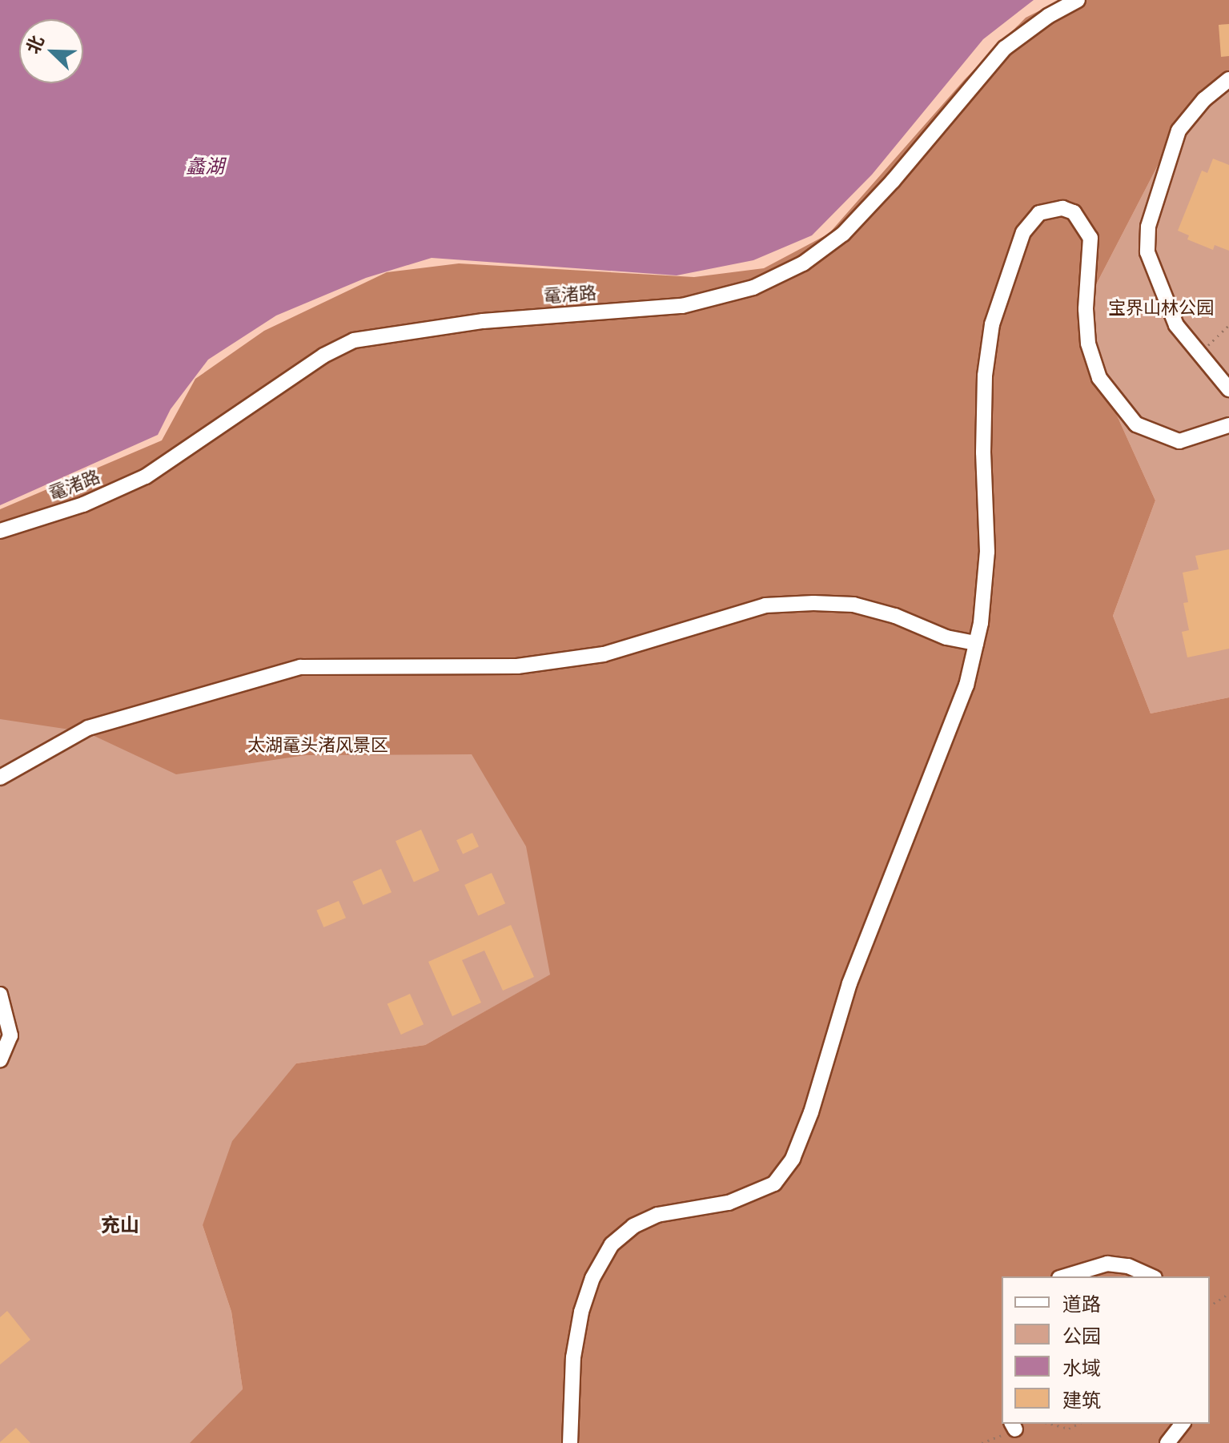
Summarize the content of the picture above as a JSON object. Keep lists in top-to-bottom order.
{
  "streets": {
    "street": ["鼋渚路"]
  },
  "districts": ["充山"],
  "water": ["蠡湖"],
  "parks": ["宝界山林公园", "太湖鼋头渚风景区"],
  "legend": [
    "道路",
    "公园",
    "水域",
    "建筑"
  ],
  "north": "top left"
}
